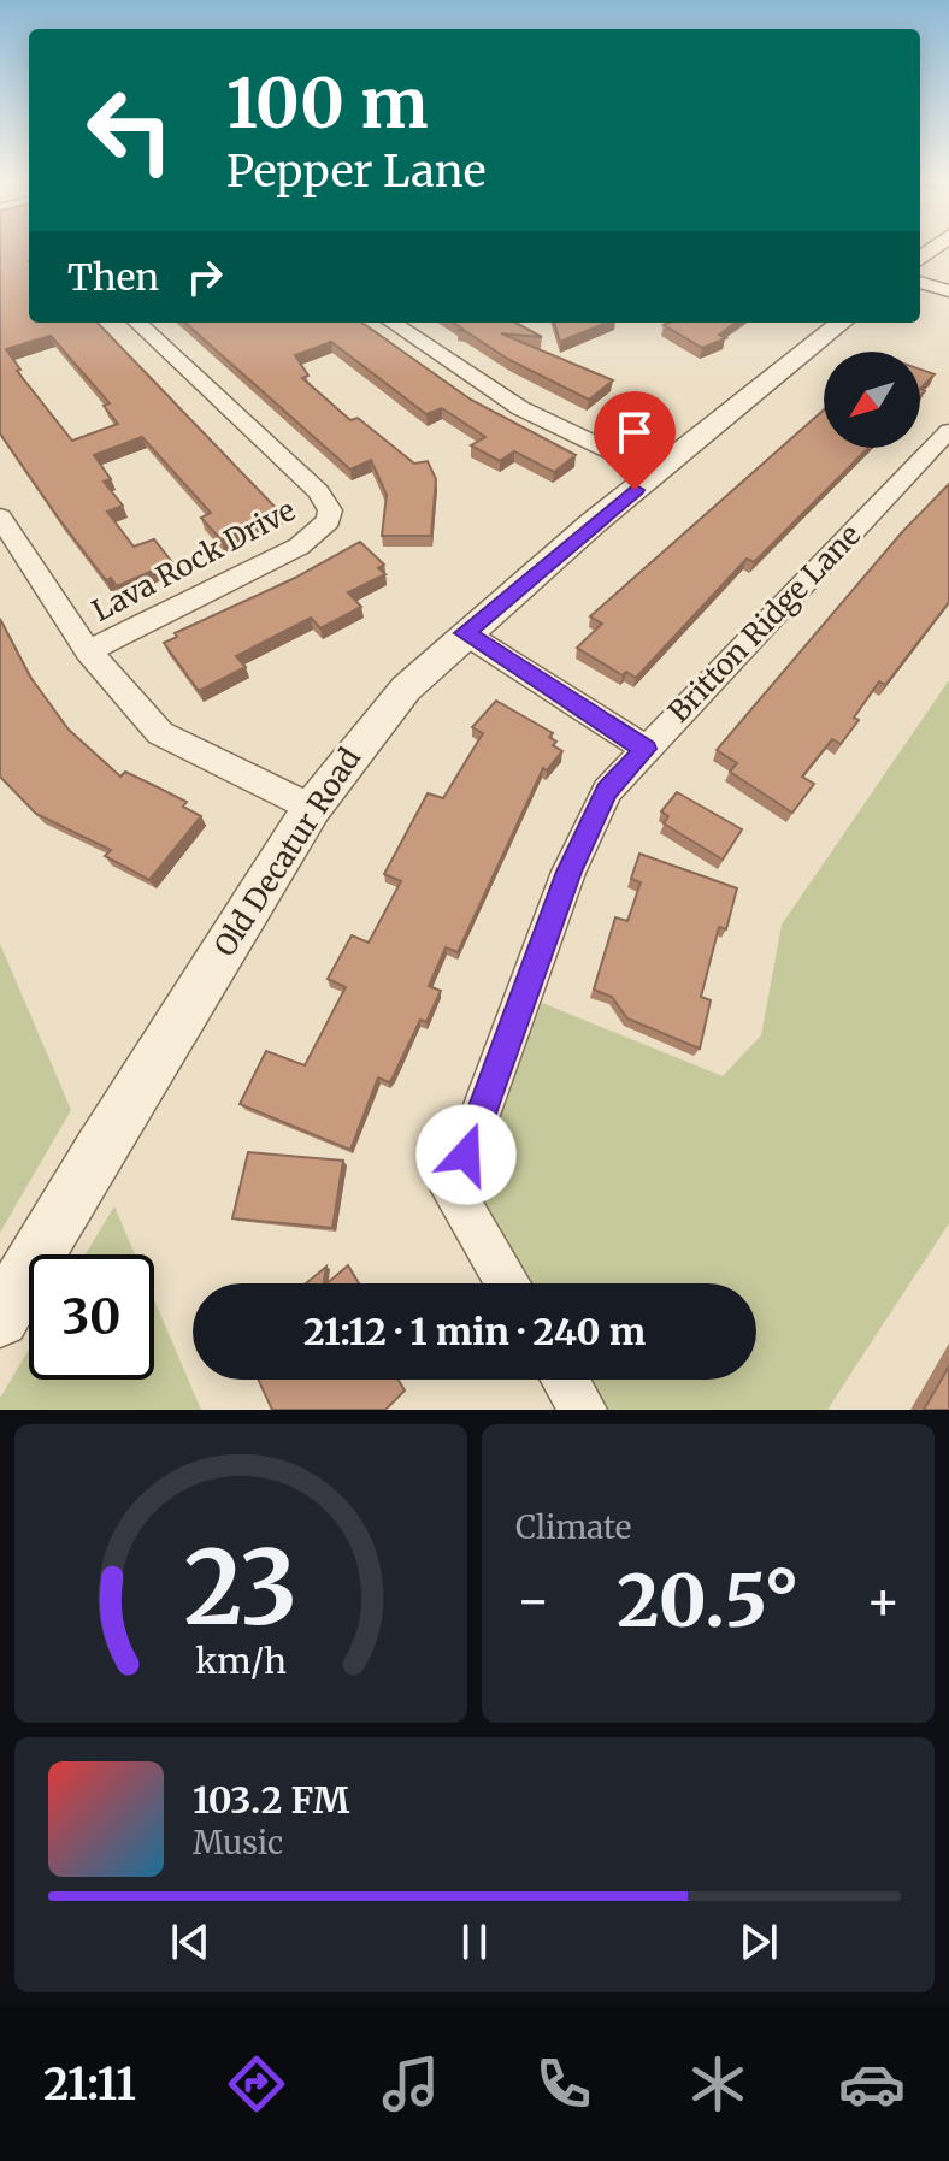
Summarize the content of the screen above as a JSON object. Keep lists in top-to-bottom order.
{
  "streets": {
    "street": ["Lava Rock Drive", "Britton Ridge Lane", "Old Decatur Road"]
  },
  "north": "bottom left",
  "page": {
    "turn": ["100 m", "Pepper Lane"],
    "then": "Then",
    "limit": "30",
    "trip": "21:12 · 1 min · 240 m",
    "tile": "Climate",
    "heat": ["−", "20.5°", "+"],
    "song": ["103.2 FM", "Music"],
    "tabs": "21:11",
    "gauge": ["23", "km/h"]
  }
}
